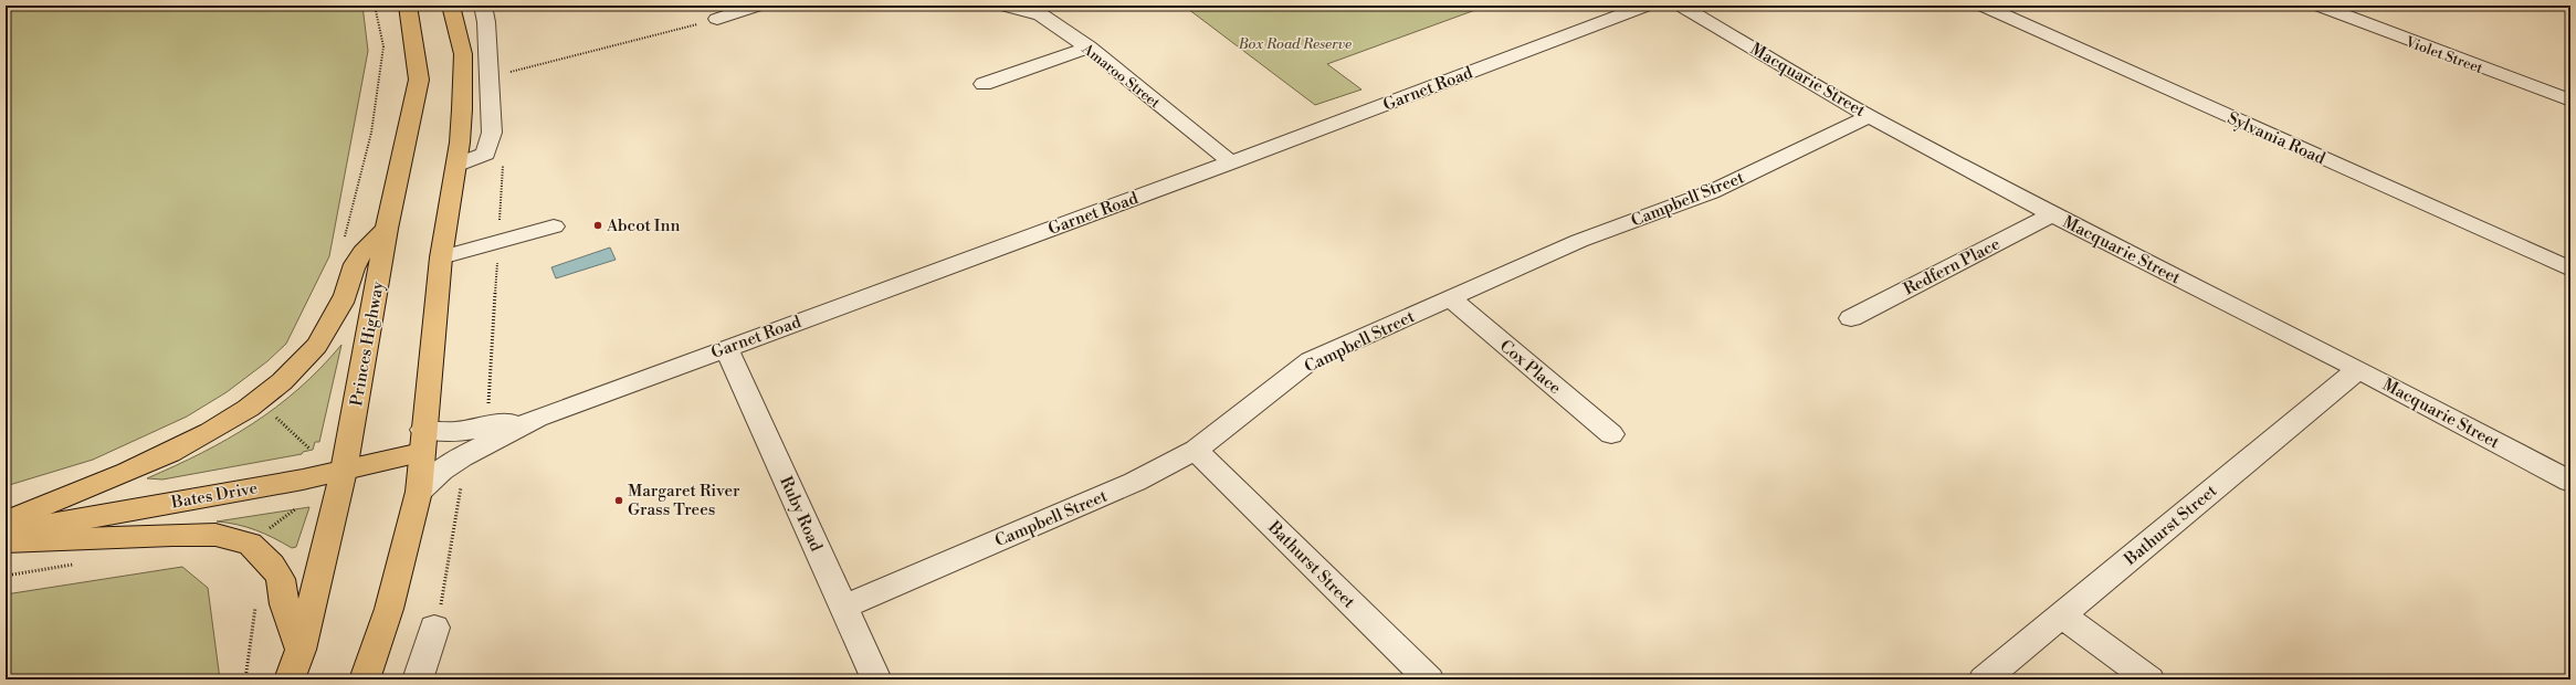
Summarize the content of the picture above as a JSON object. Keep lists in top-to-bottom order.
{
  "streets": {
    "main road": ["Princes Highway", "Bates Drive"],
    "street": [
      "Violet Street",
      "Amaroo Street",
      "Macquarie Street",
      "Garnet Road",
      "Sylvania Road",
      "Campbell Street",
      "Redfern Place",
      "Cox Place",
      "Ruby Road",
      "Bathurst Street"
    ]
  },
  "crossings": [
    ["Amaroo Street", "Garnet Road"],
    ["Macquarie Street", "Campbell Street"],
    ["Macquarie Street", "Redfern Place"],
    ["Macquarie Street", "Bathurst Street"],
    ["Garnet Road", "Bates Drive"],
    ["Garnet Road", "Ruby Road"],
    ["Campbell Street", "Cox Place"],
    ["Campbell Street", "Ruby Road"],
    ["Campbell Street", "Bathurst Street"],
    ["Princes Highway", "Bates Drive"]
  ],
  "parks": ["Box Road Reserve"],
  "places": ["Abcot Inn", "Margaret River Grass Trees"]
}
